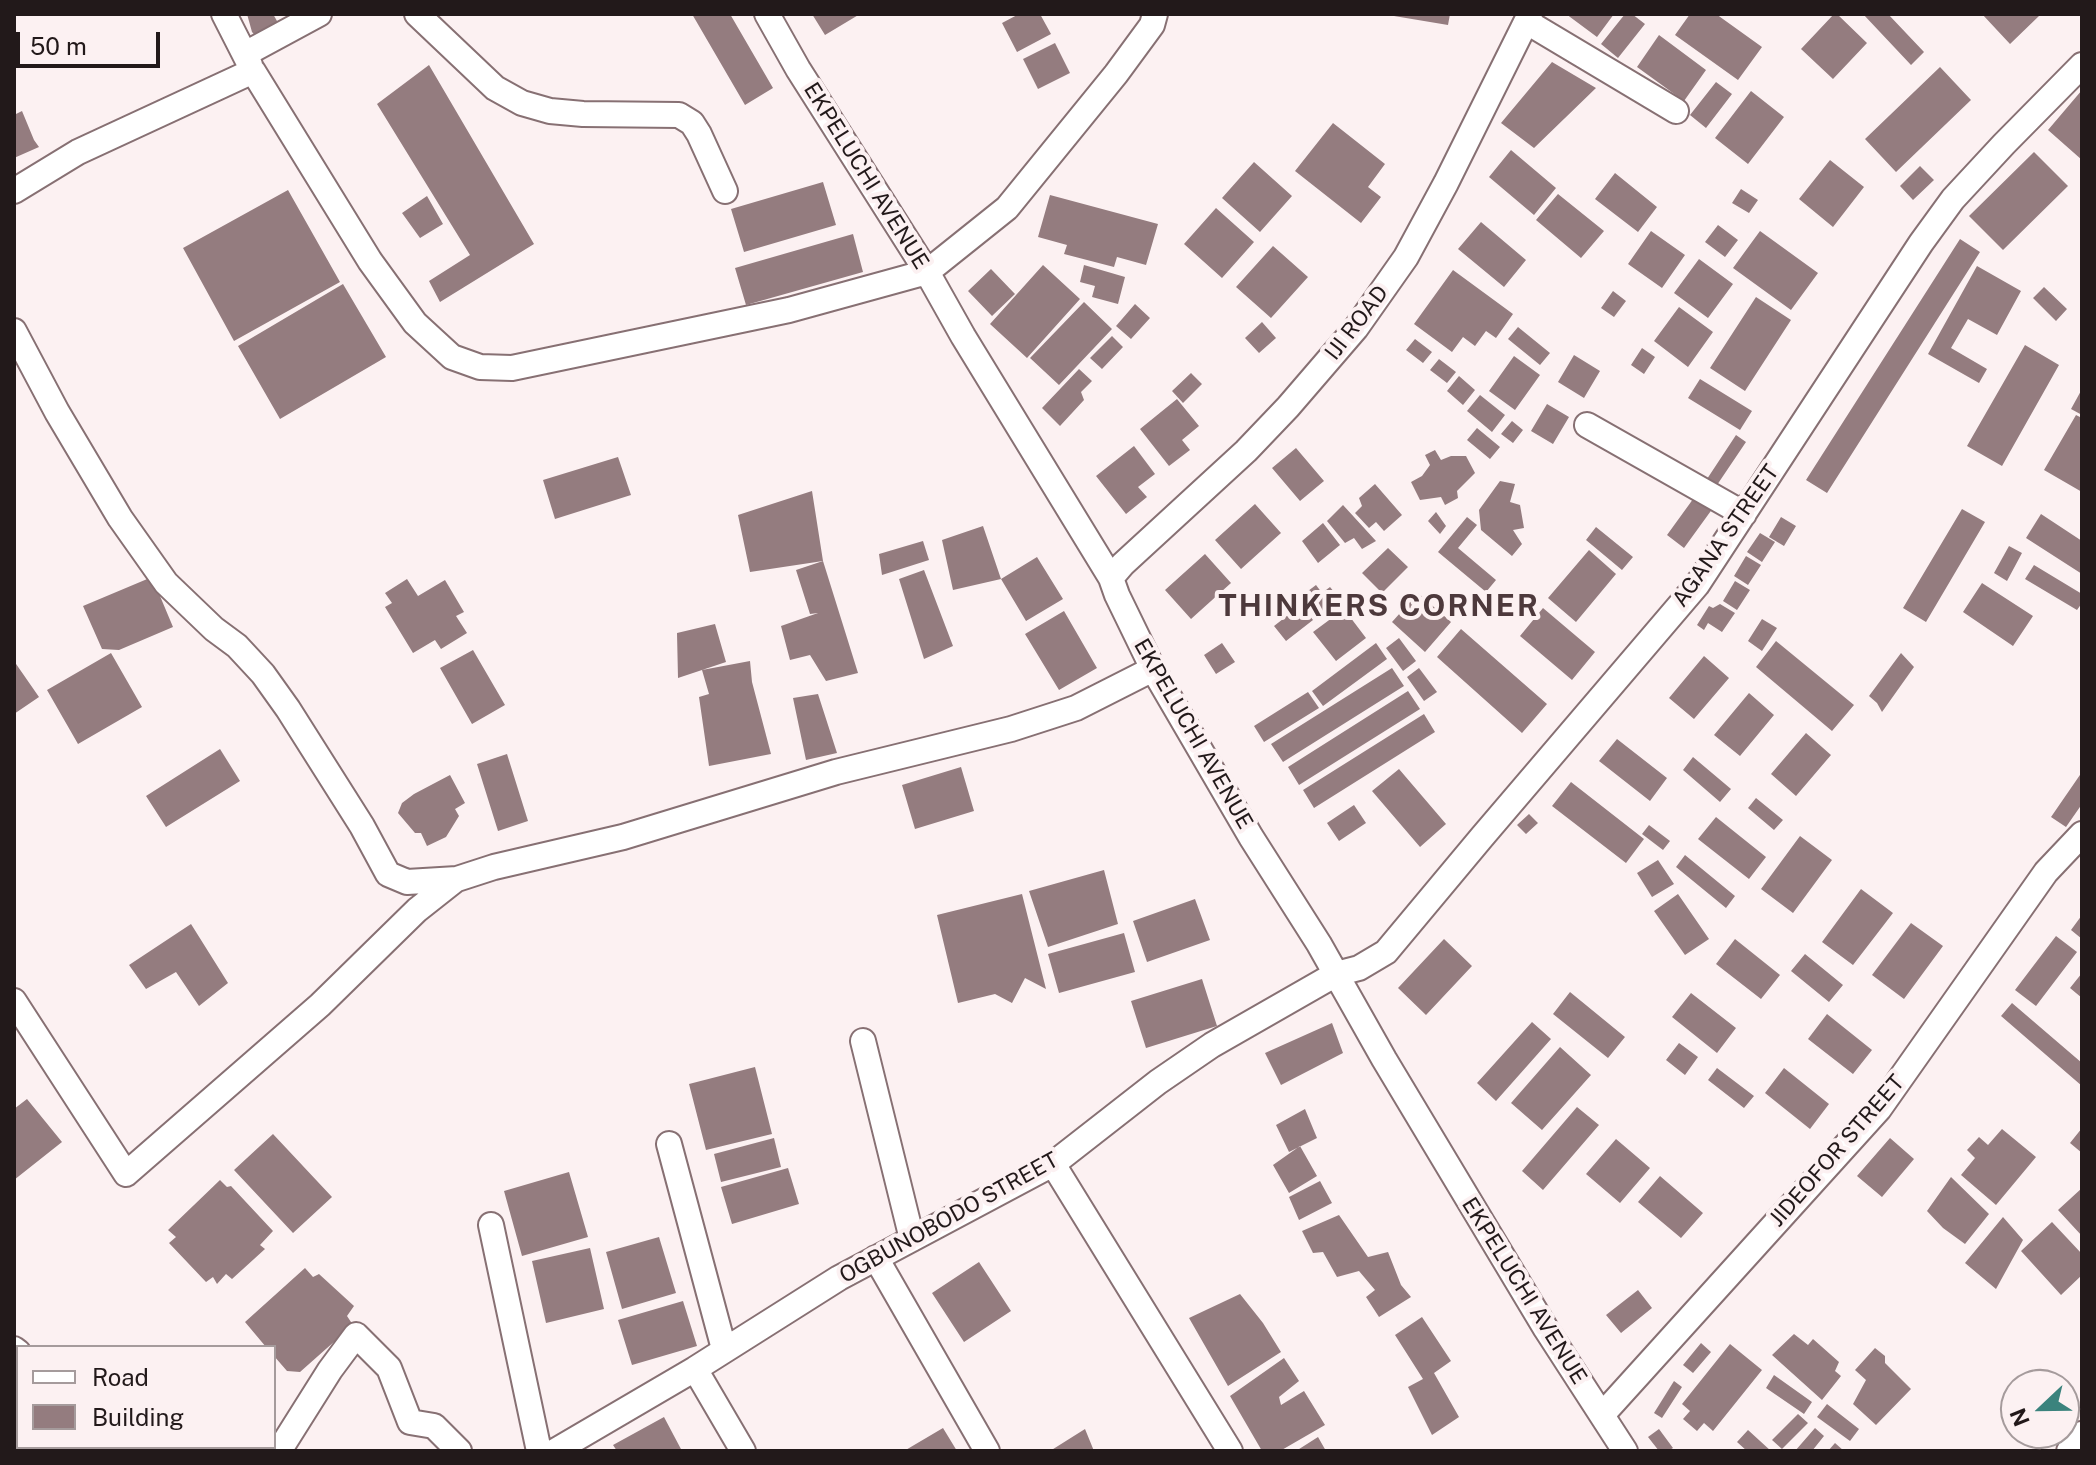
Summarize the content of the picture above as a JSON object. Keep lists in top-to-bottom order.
{
  "streets": {
    "street": [
      "EKPELUCHI AVENUE",
      "IJI ROAD",
      "AGANA STREET",
      "JIDEOFOR STREET",
      "OGBUNOBODO STREET"
    ]
  },
  "crossings": [
    ["EKPELUCHI AVENUE", "IJI ROAD"],
    ["EKPELUCHI AVENUE", "AGANA STREET"],
    ["EKPELUCHI AVENUE", "JIDEOFOR STREET"],
    ["EKPELUCHI AVENUE", "OGBUNOBODO STREET"],
    ["AGANA STREET", "OGBUNOBODO STREET"]
  ],
  "districts": ["THINKERS CORNER"],
  "legend": ["Road", "Building"],
  "scale_bar": "50 m",
  "north": "left"
}
